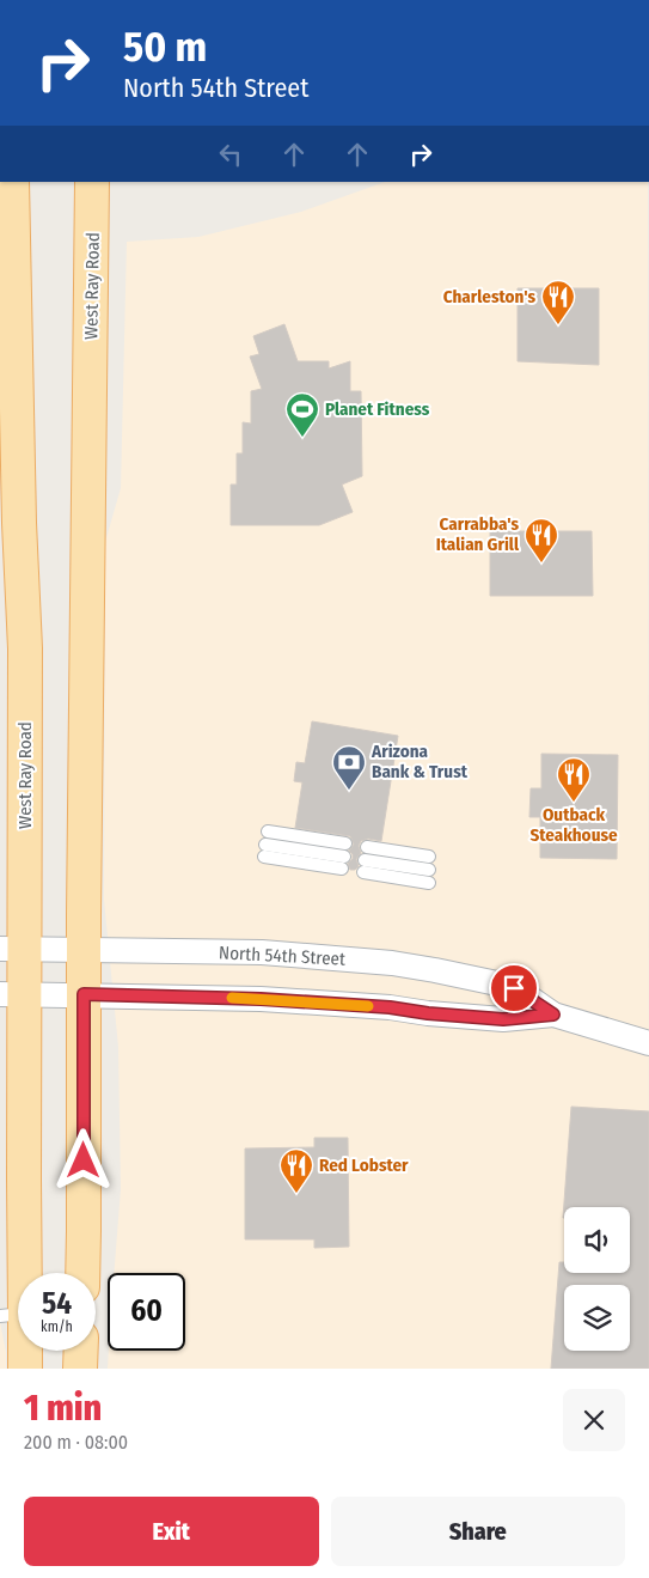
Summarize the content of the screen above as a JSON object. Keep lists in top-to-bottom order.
{
  "streets": {
    "main road": ["West Ray Road"],
    "street": ["North 54th Street"]
  },
  "crossings": [
    ["West Ray Road", "North 54th Street"]
  ],
  "places": {
    "restaurant": [
      "Charleston's",
      "Carrabba's Italian Grill",
      "Outback Steakhouse",
      "Red Lobster"
    ],
    "sports": ["Planet Fitness"],
    "bank": ["Arizona Bank & Trust"]
  },
  "page": {
    "turn": ["50 m", "North 54th Street"],
    "speed": "54 km/h",
    "limit": "60",
    "heading": ["1 min", "200 m · 08:00"],
    "buttons": ["Exit", "Share"]
  }
}
